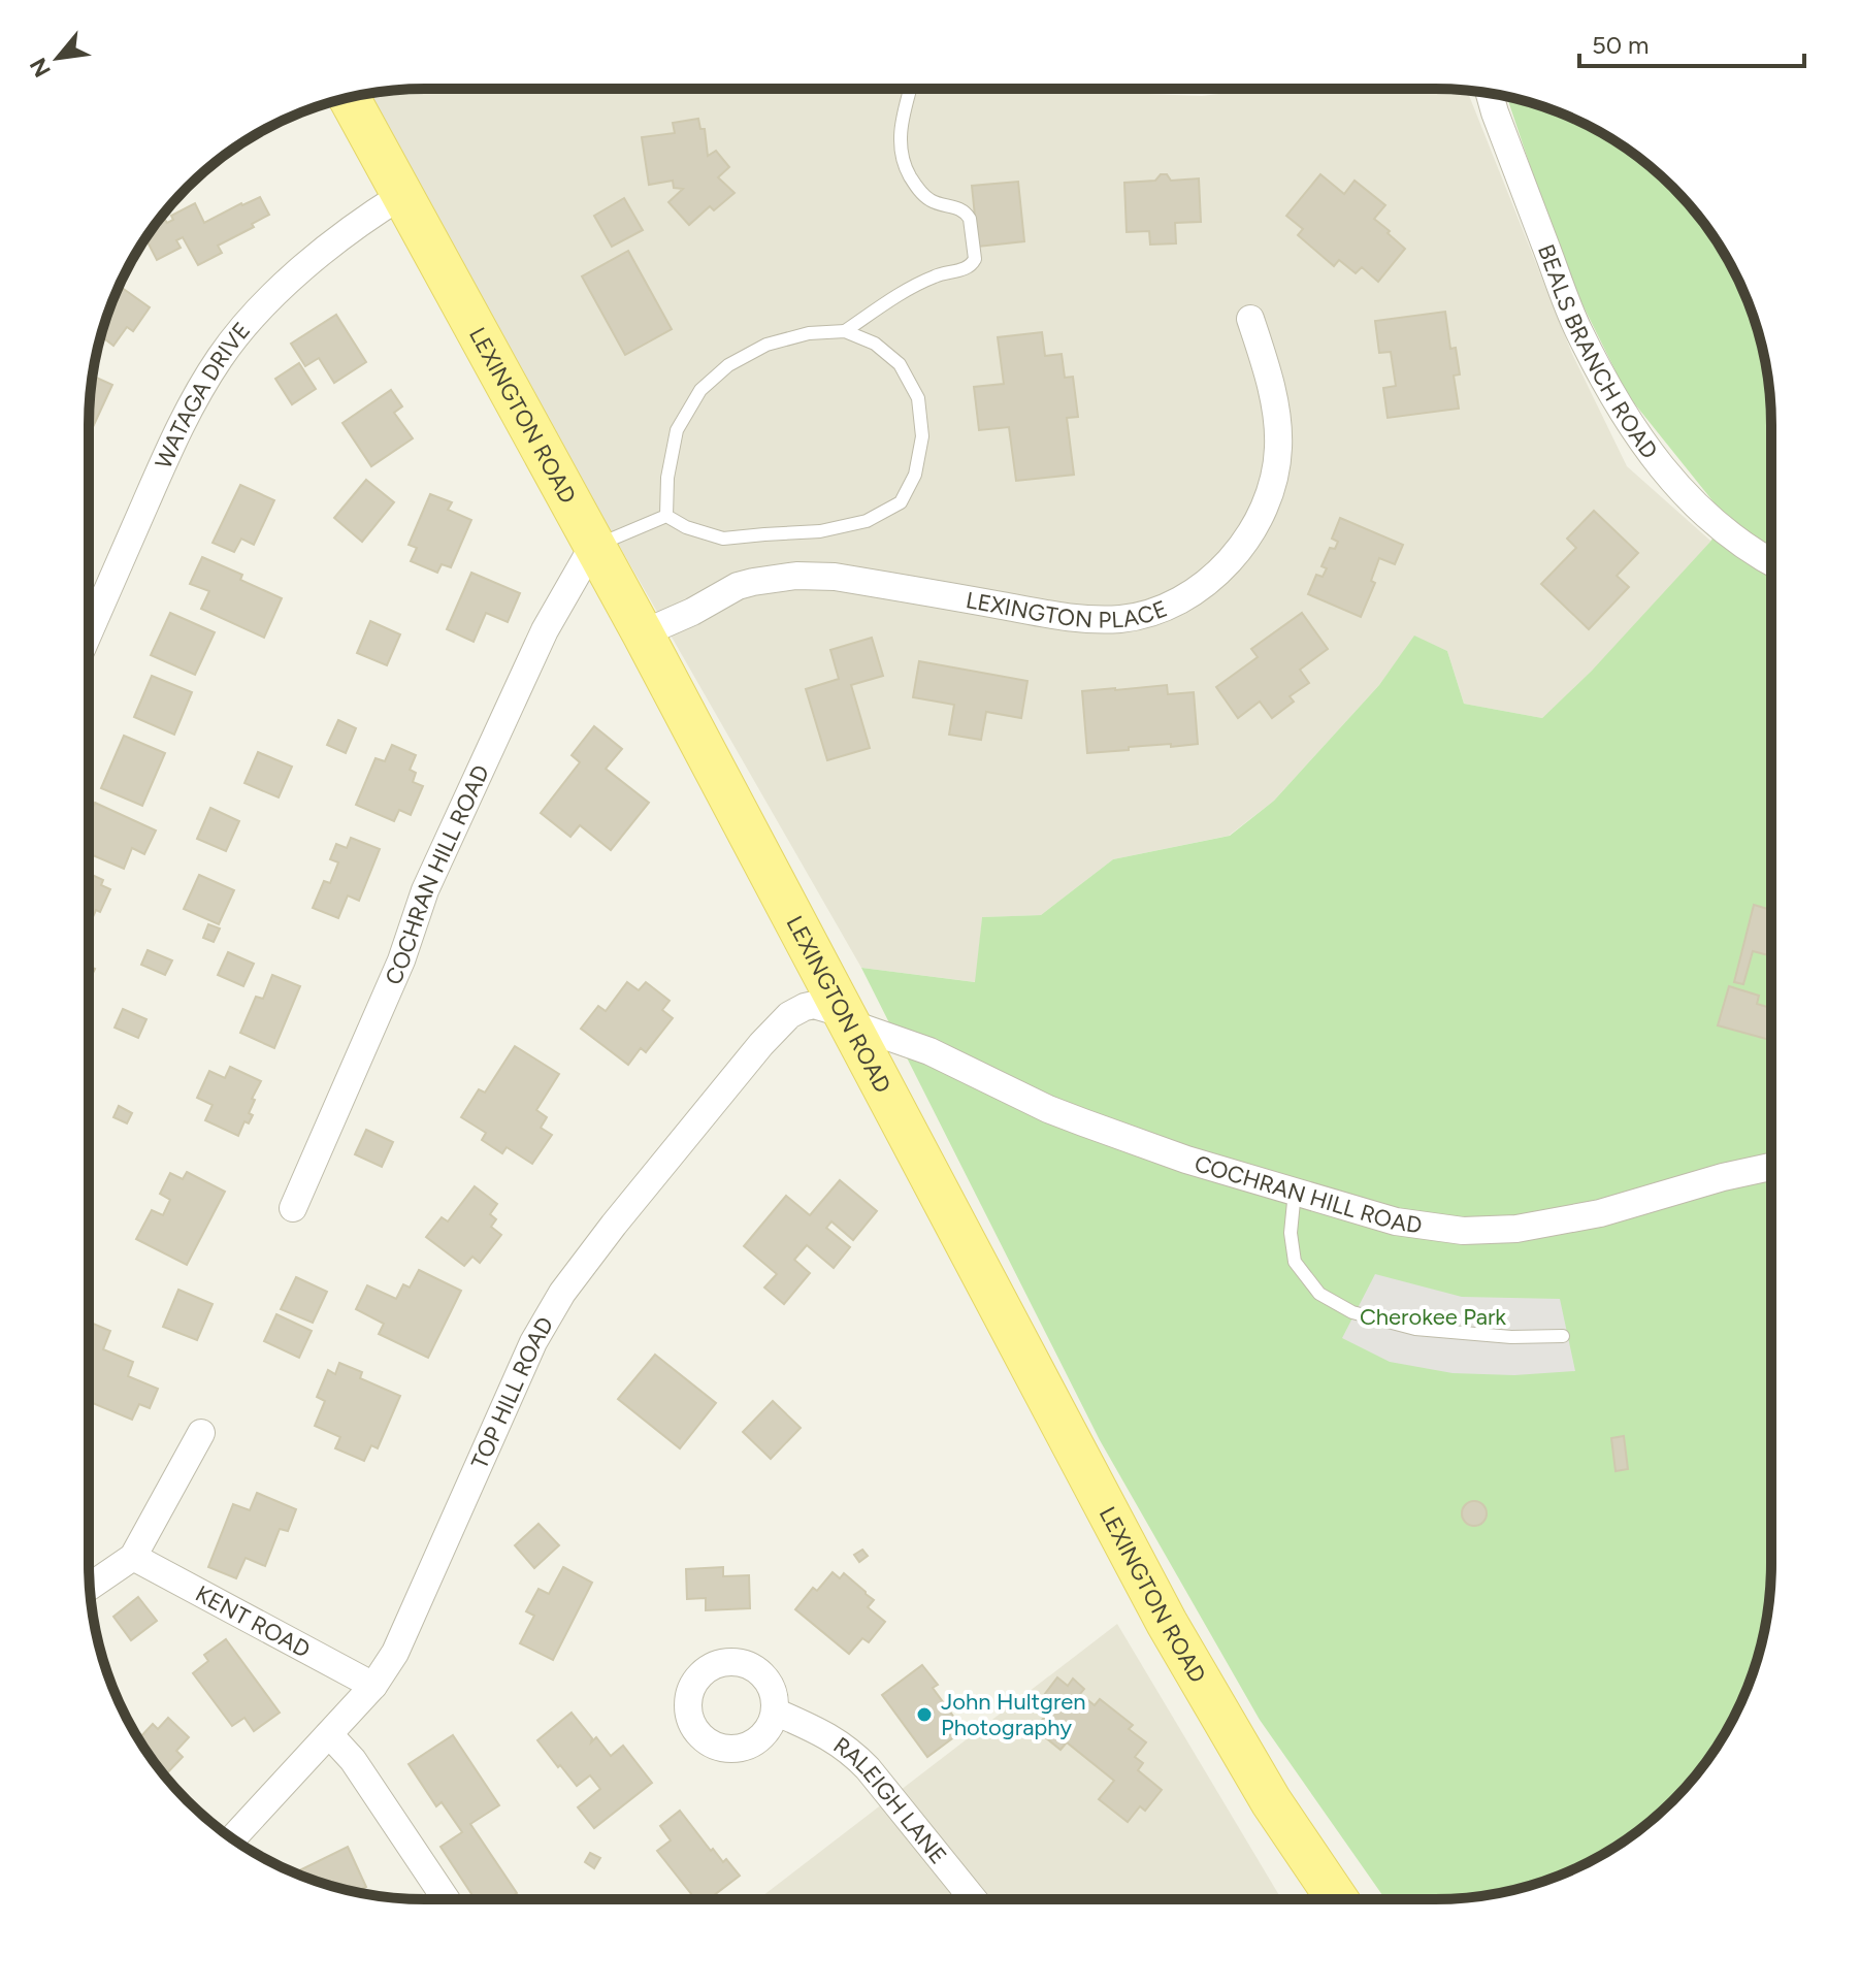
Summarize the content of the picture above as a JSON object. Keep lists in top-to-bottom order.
{
  "streets": {
    "main road": ["LEXINGTON ROAD"],
    "street": [
      "BEALS BRANCH ROAD",
      "WATAGA DRIVE",
      "LEXINGTON PLACE",
      "COCHRAN HILL ROAD",
      "TOP HILL ROAD",
      "KENT ROAD",
      "RALEIGH LANE"
    ]
  },
  "crossings": [
    ["WATAGA DRIVE", "LEXINGTON ROAD"],
    ["LEXINGTON ROAD", "LEXINGTON PLACE"],
    ["LEXINGTON ROAD", "COCHRAN HILL ROAD"],
    ["LEXINGTON ROAD", "TOP HILL ROAD"],
    ["COCHRAN HILL ROAD", "TOP HILL ROAD"],
    ["TOP HILL ROAD", "KENT ROAD"]
  ],
  "parks": ["Cherokee Park"],
  "places": ["John Hultgren Photography"],
  "scale_bar": "50 m",
  "north": "bottom left"
}
